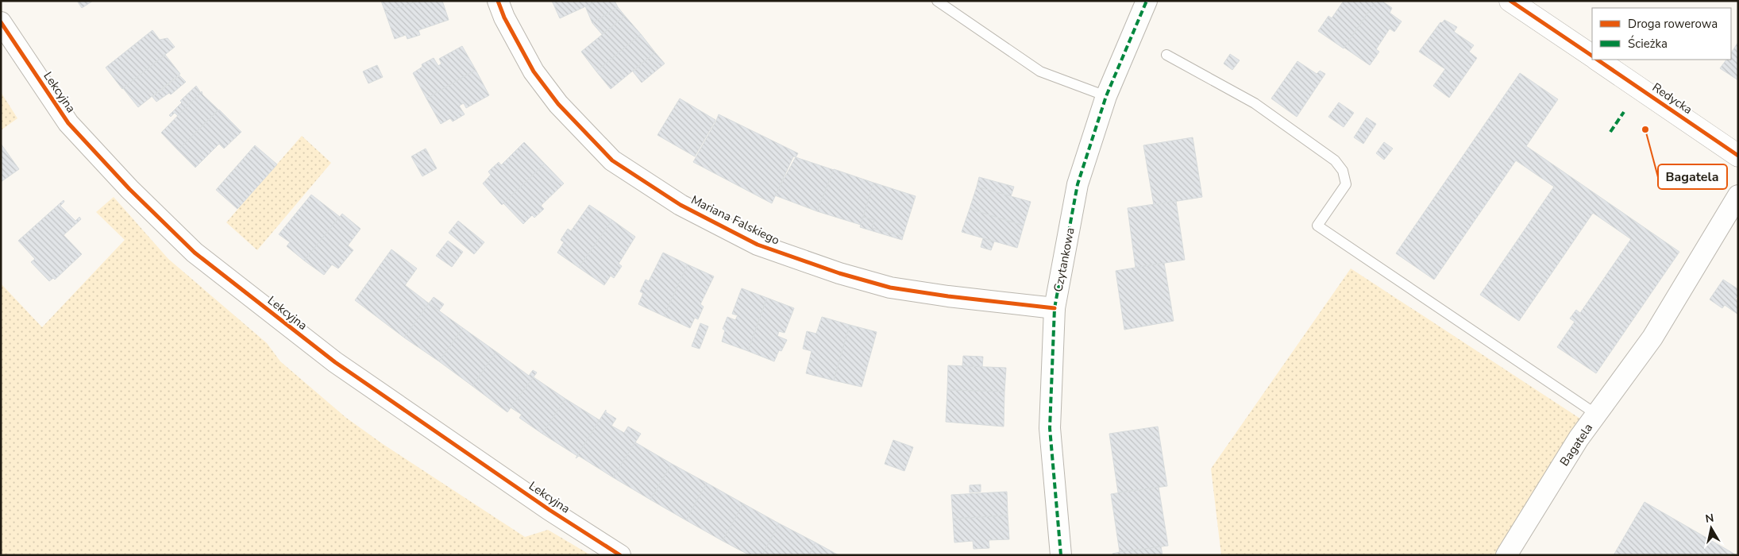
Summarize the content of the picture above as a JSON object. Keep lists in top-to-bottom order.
{
  "streets": {
    "street": [
      "Lekcyjna",
      "Redycka",
      "Mariana Falskiego",
      "Czytankowa",
      "Bagatela"
    ]
  },
  "crossings": [
    ["Mariana Falskiego", "Czytankowa"]
  ],
  "places": ["Bagatela"],
  "legend": ["Droga rowerowa", "Ścieżka"],
  "north": "top"
}
